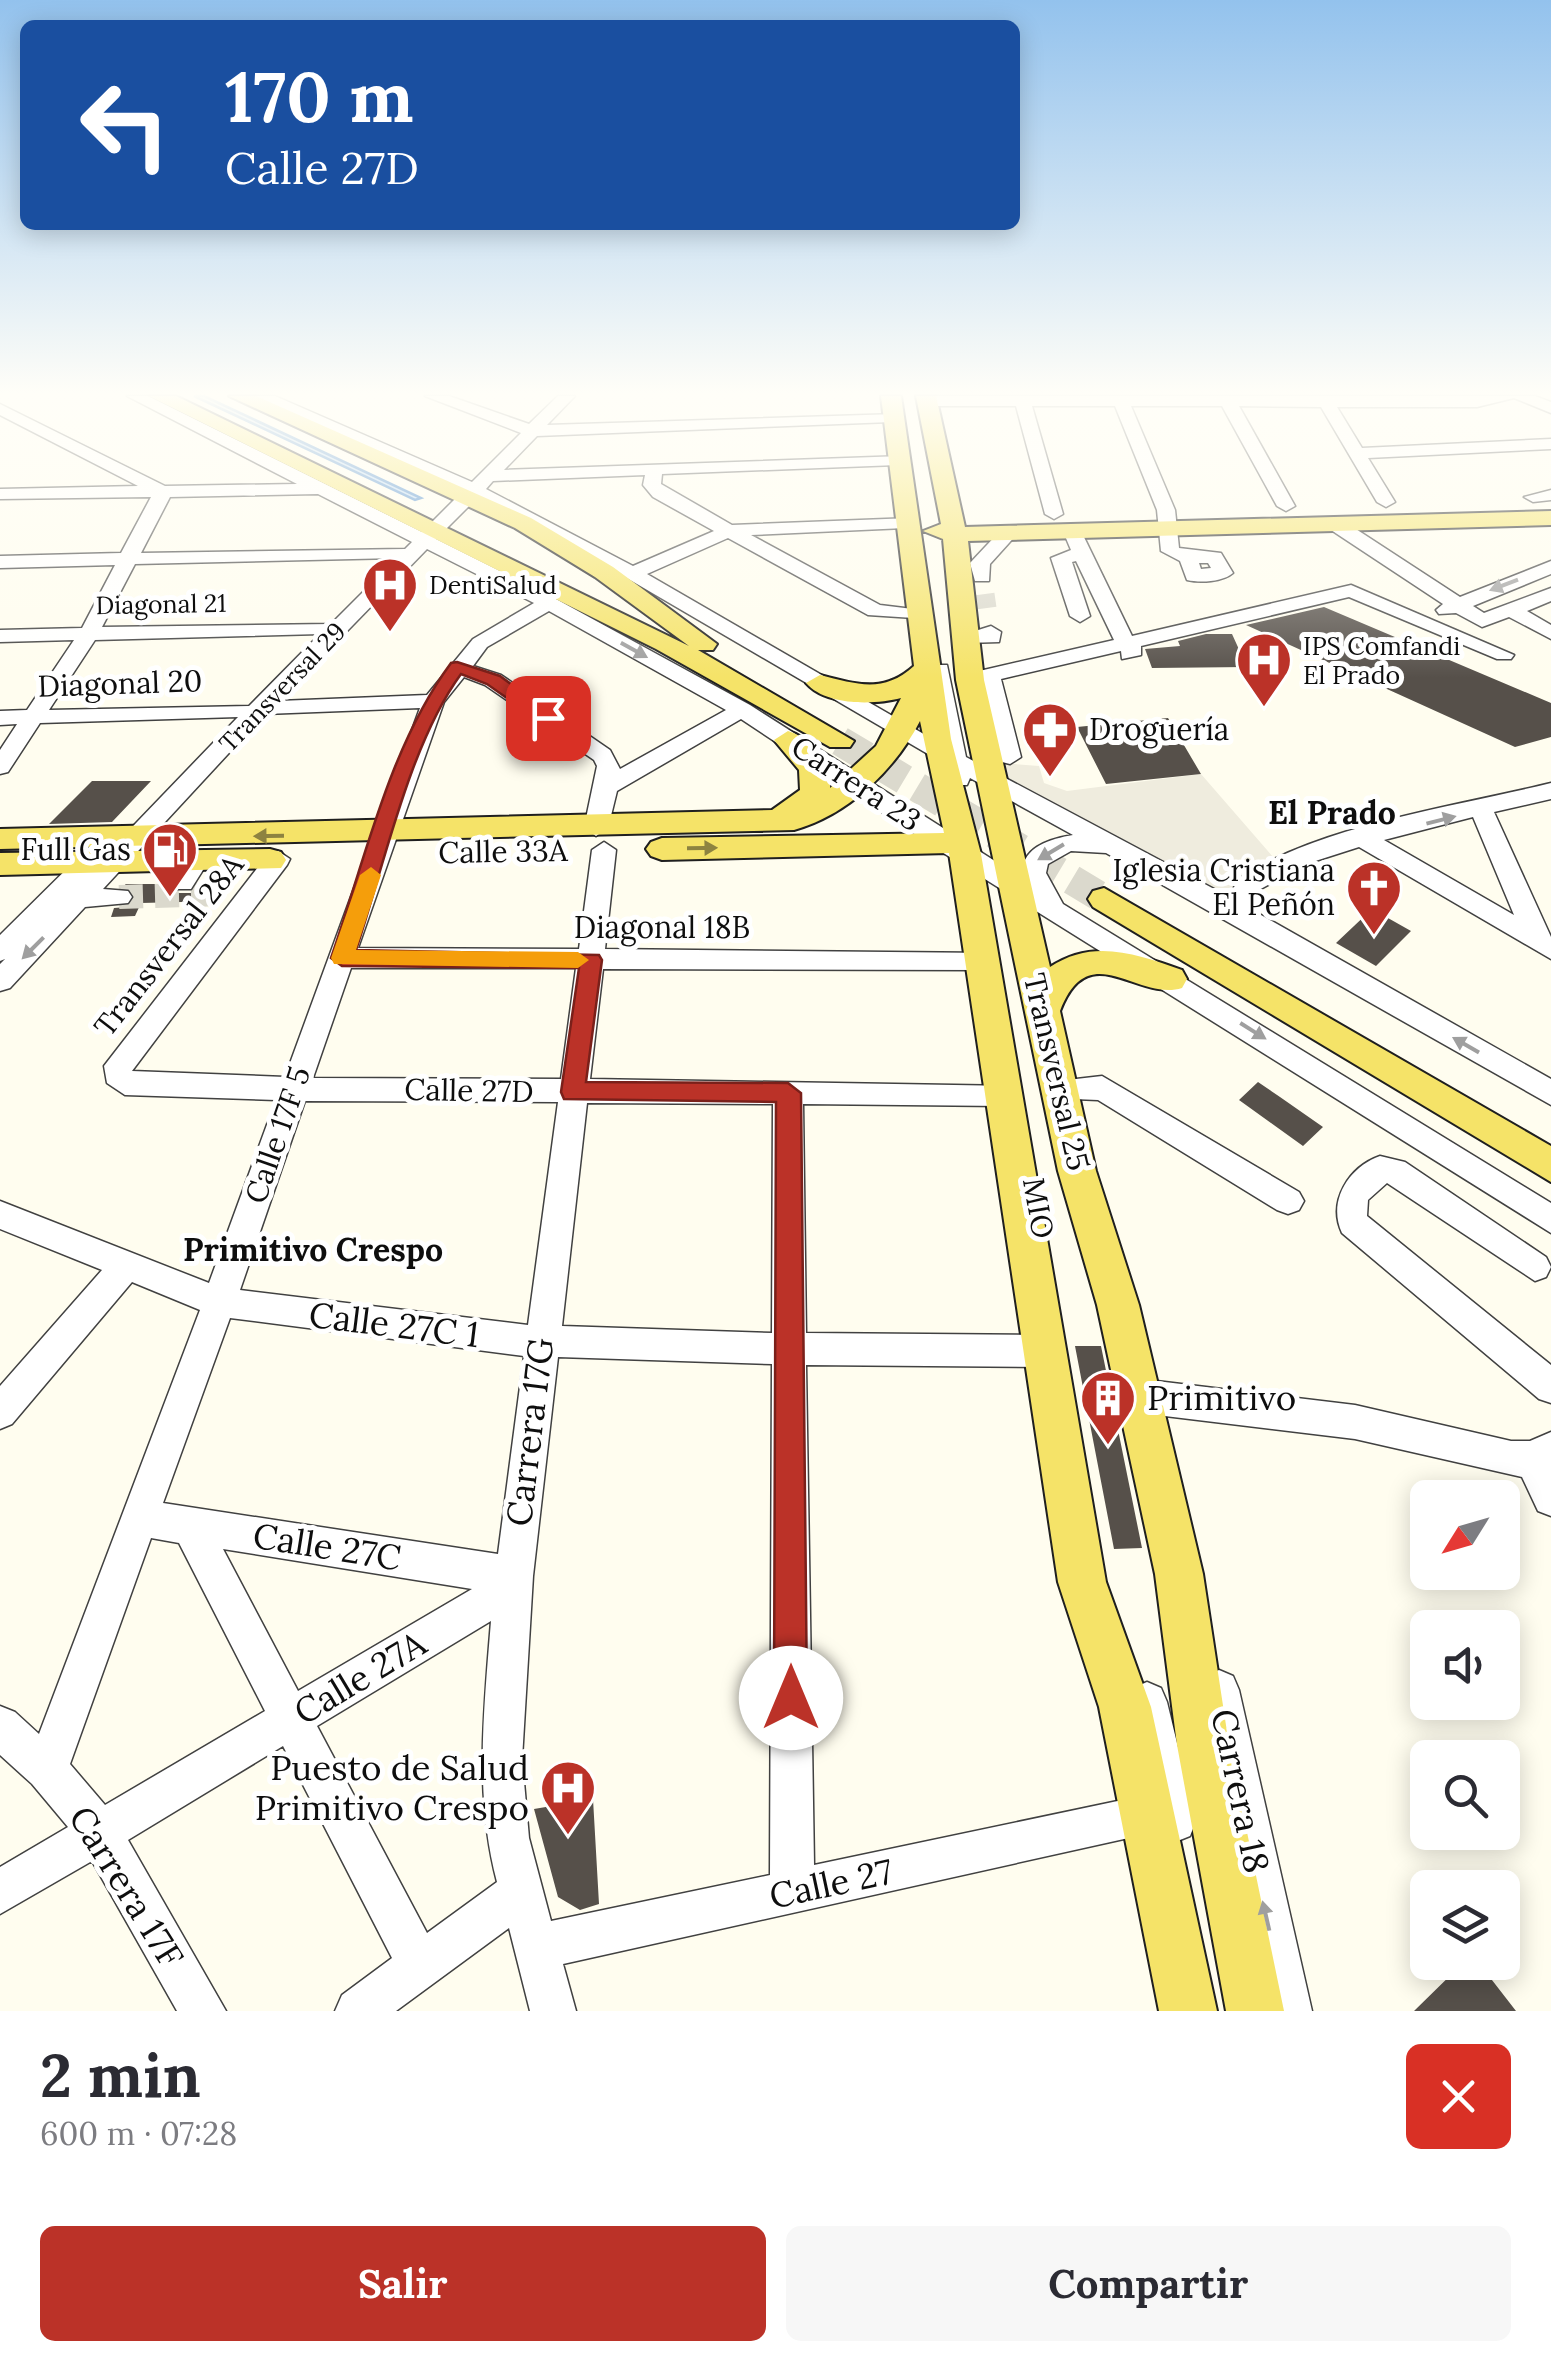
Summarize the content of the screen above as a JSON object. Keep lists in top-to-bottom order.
{
  "streets": {
    "main road": [
      "Carrera 23",
      "Calle 33A",
      "Transversal 25",
      "Carrera 18"
    ],
    "street": [
      "Diagonal 21",
      "Diagonal 20",
      "Transversal 29",
      "Diagonal 18B",
      "Transversal 28A",
      "Calle 27D",
      "Calle 17F 5",
      "MIO",
      "Calle 27C 1",
      "Carrera 17G",
      "Calle 27C",
      "Calle 27A",
      "Calle 27",
      "Carrera 17F"
    ]
  },
  "crossings": [
    ["Diagonal 21", "Transversal 29"],
    ["Diagonal 20", "Transversal 29"],
    ["Diagonal 20", "Calle 17F 5"],
    ["Transversal 29", "Carrera 23"],
    ["Transversal 29", "Calle 33A"],
    ["Carrera 23", "Calle 33A"],
    ["Carrera 23", "Transversal 25"],
    ["Carrera 23", "Calle 17F 5"],
    ["Carrera 23", "MIO"],
    ["Calle 33A", "Transversal 28A"],
    ["Calle 33A", "Transversal 25"],
    ["Calle 33A", "Calle 17F 5"],
    ["Calle 33A", "MIO"],
    ["Calle 33A", "Carrera 17G"],
    ["Diagonal 18B", "Transversal 25"],
    ["Diagonal 18B", "Calle 17F 5"],
    ["Diagonal 18B", "Carrera 17G"],
    ["Transversal 28A", "Calle 27D"],
    ["Transversal 25", "Calle 27D"],
    ["Transversal 25", "MIO"],
    ["Transversal 25", "Calle 27C 1"],
    ["Transversal 25", "Carrera 18"],
    ["Calle 27D", "Calle 17F 5"],
    ["Calle 27D", "Carrera 17G"],
    ["Calle 17F 5", "Calle 27C 1"],
    ["Calle 17F 5", "Calle 27C"],
    ["Calle 17F 5", "Carrera 17F"],
    ["Calle 27C 1", "Carrera 17G"],
    ["Carrera 17G", "Calle 27C"],
    ["Carrera 17G", "Calle 27A"],
    ["Carrera 17G", "Calle 27"],
    ["Calle 27C", "Calle 27A"],
    ["Calle 27A", "Carrera 17F"]
  ],
  "districts": ["El Prado", "Primitivo Crespo"],
  "places": {
    "hospital": ["DentiSalud", "IPS Comfandi El Prado", "Puesto de Salud Primitivo Crespo"],
    "pharmacy": ["Droguería"],
    "fuel station": ["Full Gas"],
    "church": ["Iglesia Cristiana El Peñón"],
    "building": ["Primitivo"]
  },
  "north": "bottom left",
  "page": {
    "turn": ["170 m", "Calle 27D"],
    "heading": ["2 min", "600 m · 07:28"],
    "buttons": ["Salir", "Compartir"]
  }
}
